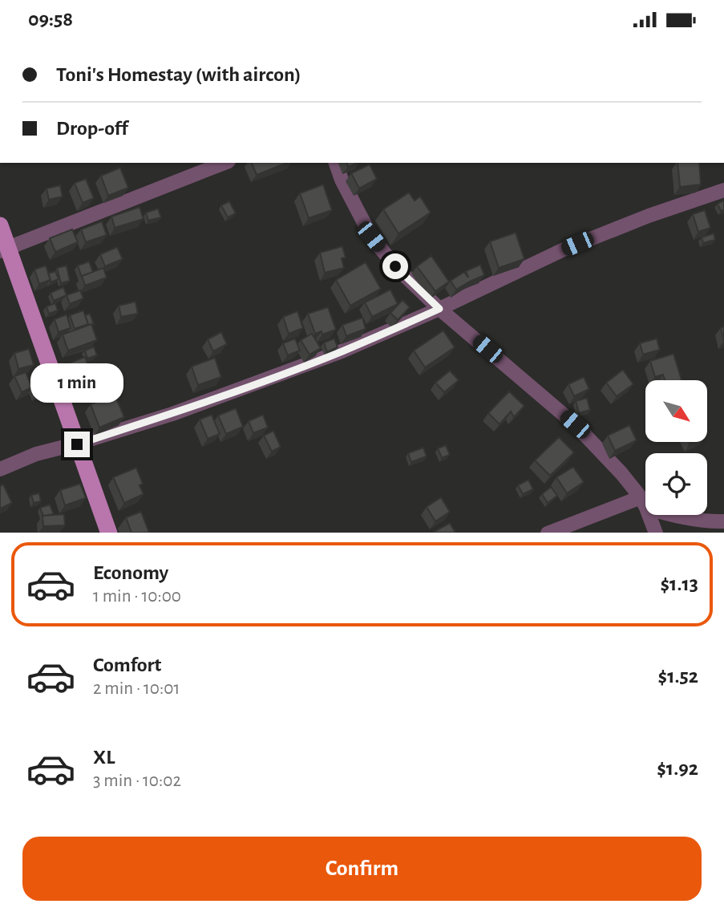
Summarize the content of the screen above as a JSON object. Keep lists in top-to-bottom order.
{
  "north": "bottom right",
  "page": {
    "status": "09:58",
    "banner": ["Toni's Homestay (with aircon)", "Drop-off"],
    "bubble": "1 min",
    "list": [
      {
        "name": "Economy",
        "note": "1 min · 10:00",
        "value": "$1.13"
      },
      {
        "name": "Comfort",
        "note": "2 min · 10:01",
        "value": "$1.52"
      },
      {
        "name": "XL",
        "note": "3 min · 10:02",
        "value": "$1.92"
      }
    ],
    "buttons": "Confirm"
  }
}
